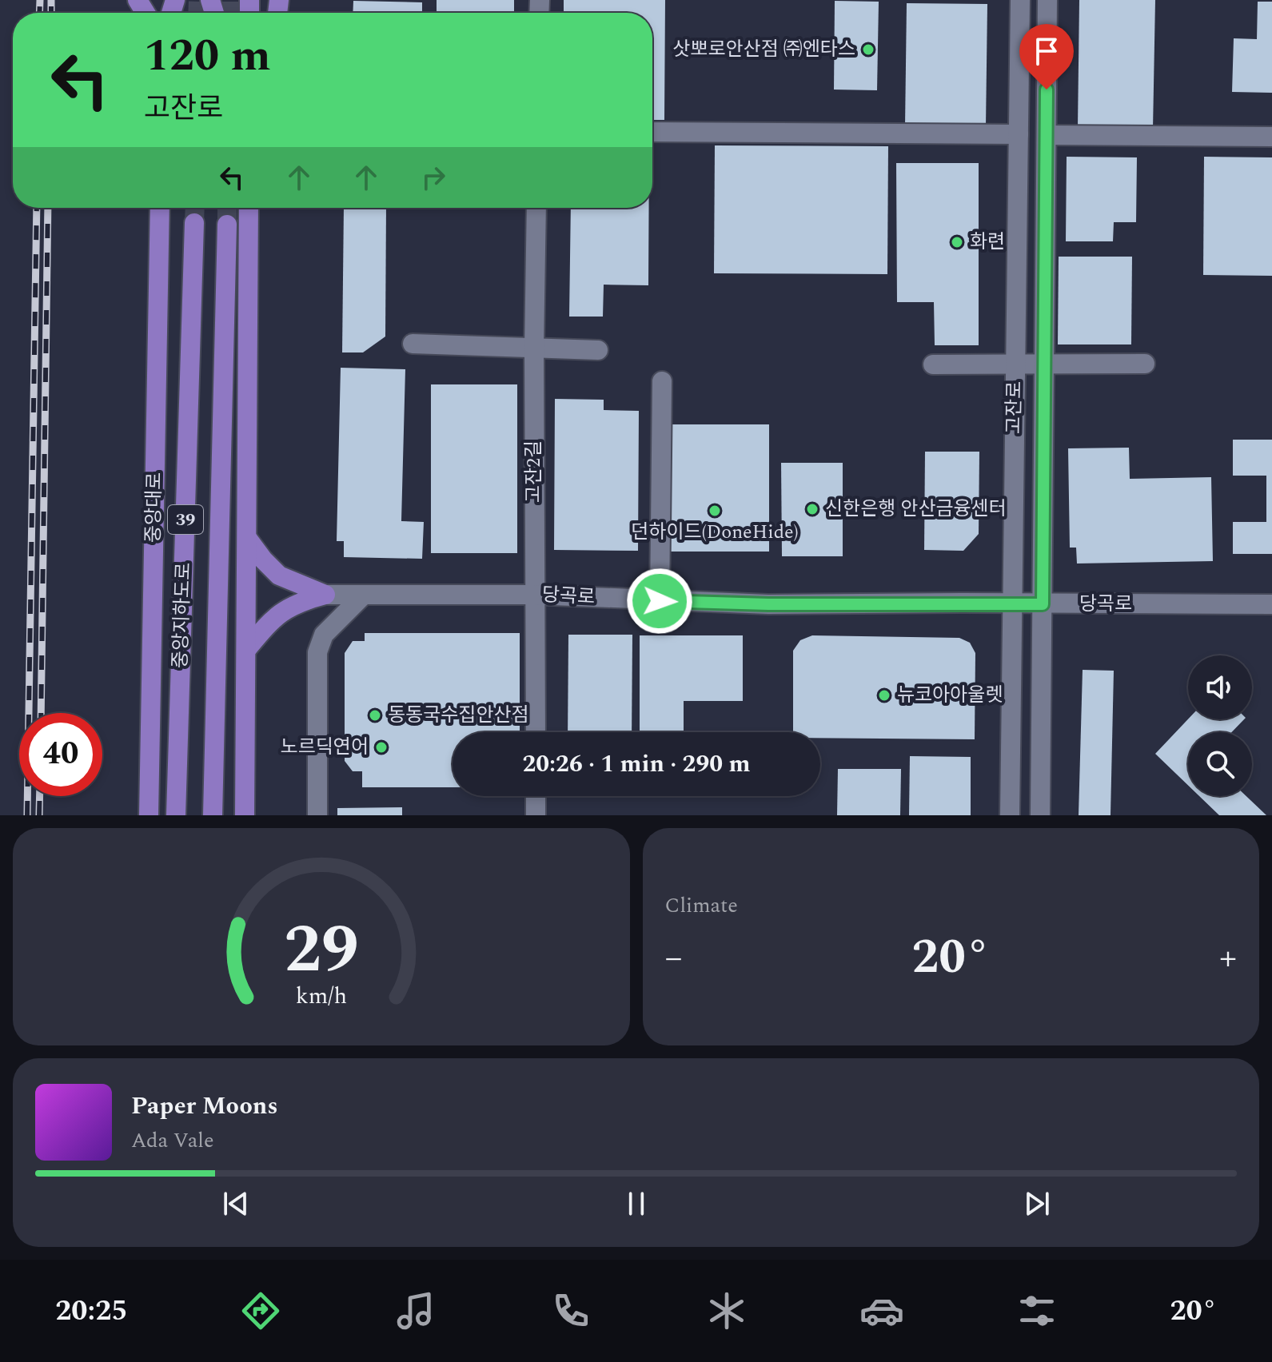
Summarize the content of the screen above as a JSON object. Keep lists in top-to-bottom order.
{
  "streets": {
    "main road": ["중앙대로", "39", "중앙지하도로"],
    "street": ["고잔로", "고잔2길", "당곡로"]
  },
  "crossings": [
    ["고잔로", "당곡로"],
    ["고잔2길", "당곡로"]
  ],
  "places": [
    "삿뽀로안산점 ㈜엔타스",
    "화련",
    "신한은행 안산금융센터",
    "던하이드(DoneHide)",
    "뉴코아아울렛",
    "동동국수집안산점",
    "노르딕연어"
  ],
  "page": {
    "turn": ["120 m", "고잔로"],
    "limit": "40",
    "trip": "20:26 · 1 min · 290 m",
    "tile": "Climate",
    "heat": ["−", "20°", "+"],
    "song": ["Paper Moons", "Ada Vale"],
    "tabs": ["20:25", "20°"],
    "gauge": ["29", "km/h"]
  }
}
